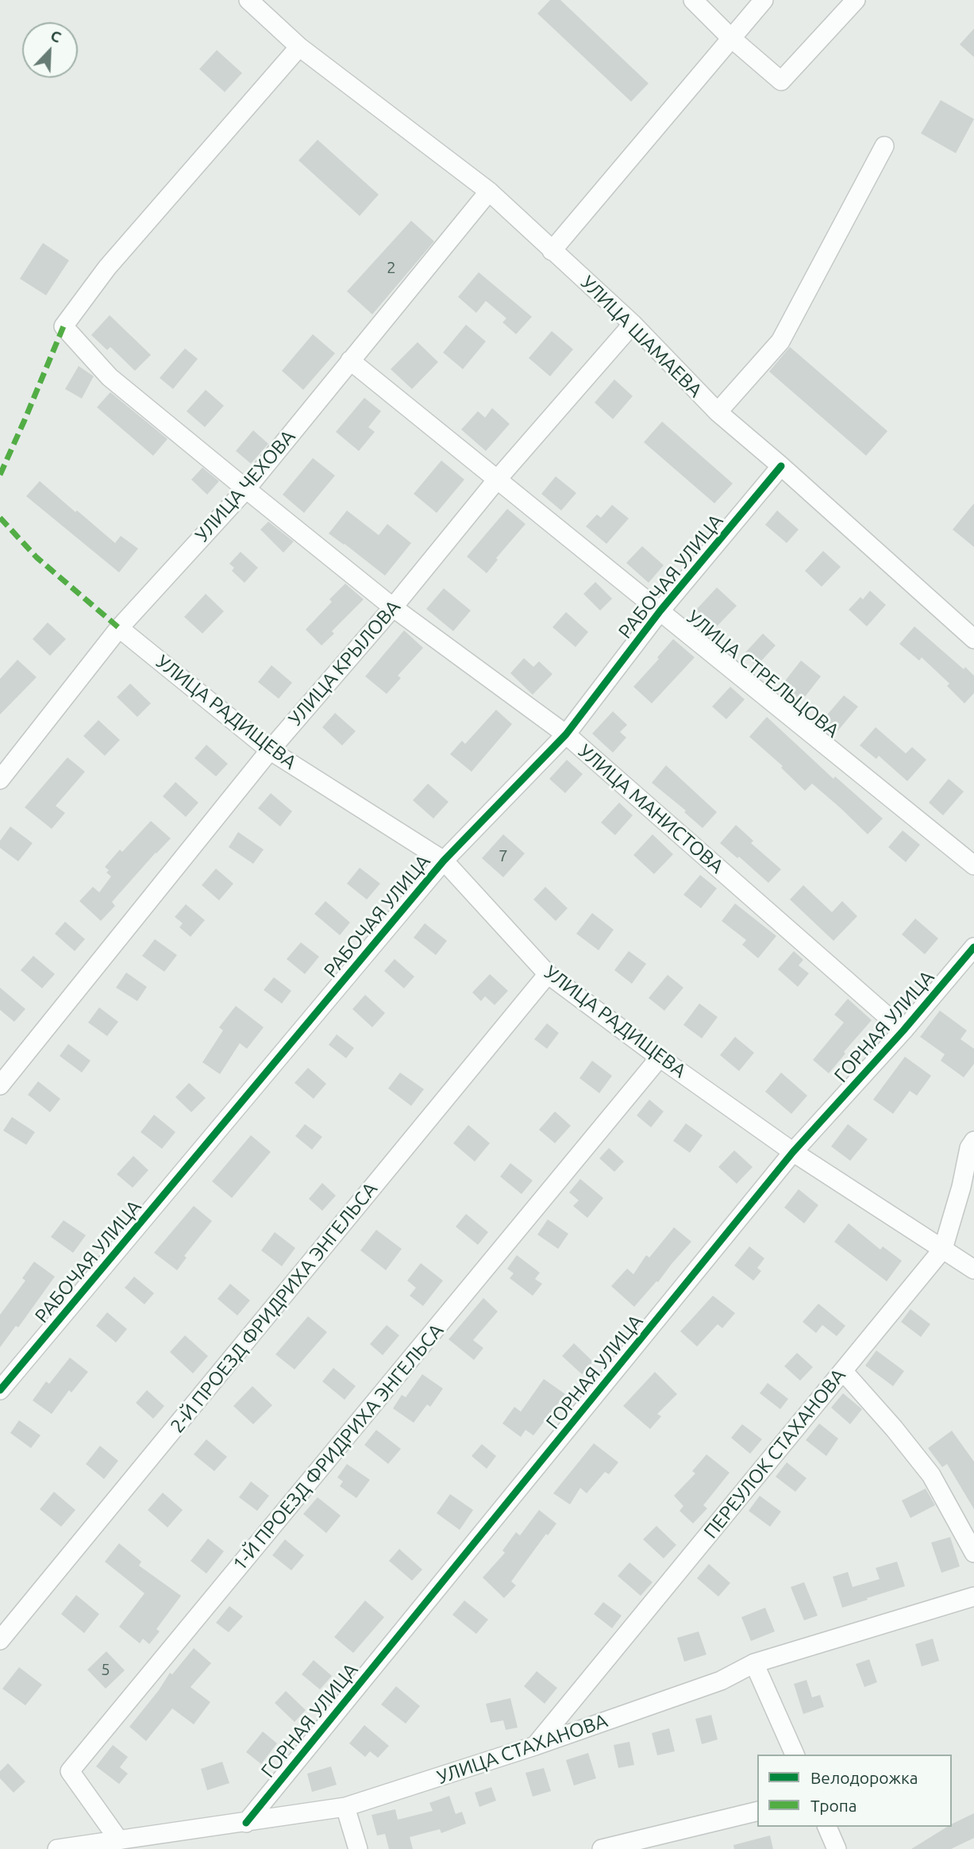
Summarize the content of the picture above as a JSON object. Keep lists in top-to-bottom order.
{
  "streets": {
    "street": [
      "УЛИЦА ШАМАЕВА",
      "УЛИЦА ЧЕХОВА",
      "РАБОЧАЯ УЛИЦА",
      "УЛИЦА КРЫЛОВА",
      "УЛИЦА СТРЕЛЬЦОВА",
      "УЛИЦА РАДИЩЕВА",
      "УЛИЦА МАНИСТОВА",
      "ГОРНАЯ УЛИЦА",
      "2-Й ПРОЕЗД ФРИДРИХА ЭНГЕЛЬСА",
      "1-Й ПРОЕЗД ФРИДРИХА ЭНГЕЛЬСА",
      "ПЕРЕУЛОК СТАХАНОВА",
      "УЛИЦА СТАХАНОВА"
    ]
  },
  "crossings": [
    ["УЛИЦА ШАМАЕВА", "УЛИЦА ЧЕХОВА"],
    ["УЛИЦА ШАМАЕВА", "РАБОЧАЯ УЛИЦА"],
    ["УЛИЦА ШАМАЕВА", "УЛИЦА КРЫЛОВА"],
    ["УЛИЦА ШАМАЕВА", "УЛИЦА МАНИСТОВА"],
    ["УЛИЦА ЧЕХОВА", "УЛИЦА СТРЕЛЬЦОВА"],
    ["УЛИЦА ЧЕХОВА", "УЛИЦА РАДИЩЕВА"],
    ["УЛИЦА ЧЕХОВА", "УЛИЦА МАНИСТОВА"],
    ["РАБОЧАЯ УЛИЦА", "УЛИЦА СТРЕЛЬЦОВА"],
    ["РАБОЧАЯ УЛИЦА", "УЛИЦА РАДИЩЕВА"],
    ["РАБОЧАЯ УЛИЦА", "УЛИЦА МАНИСТОВА"],
    ["УЛИЦА КРЫЛОВА", "УЛИЦА СТРЕЛЬЦОВА"],
    ["УЛИЦА КРЫЛОВА", "УЛИЦА РАДИЩЕВА"],
    ["УЛИЦА КРЫЛОВА", "УЛИЦА МАНИСТОВА"],
    ["УЛИЦА РАДИЩЕВА", "ГОРНАЯ УЛИЦА"],
    ["УЛИЦА РАДИЩЕВА", "2-Й ПРОЕЗД ФРИДРИХА ЭНГЕЛЬСА"],
    ["УЛИЦА РАДИЩЕВА", "1-Й ПРОЕЗД ФРИДРИХА ЭНГЕЛЬСА"],
    ["УЛИЦА РАДИЩЕВА", "ПЕРЕУЛОК СТАХАНОВА"],
    ["УЛИЦА МАНИСТОВА", "ГОРНАЯ УЛИЦА"],
    ["ГОРНАЯ УЛИЦА", "УЛИЦА СТАХАНОВА"],
    ["1-Й ПРОЕЗД ФРИДРИХА ЭНГЕЛЬСА", "УЛИЦА СТАХАНОВА"],
    ["ПЕРЕУЛОК СТАХАНОВА", "УЛИЦА СТАХАНОВА"]
  ],
  "house_numbers": ["2", "7", "5"],
  "legend": ["Велодорожка", "Тропа"],
  "north": "top right"
}
